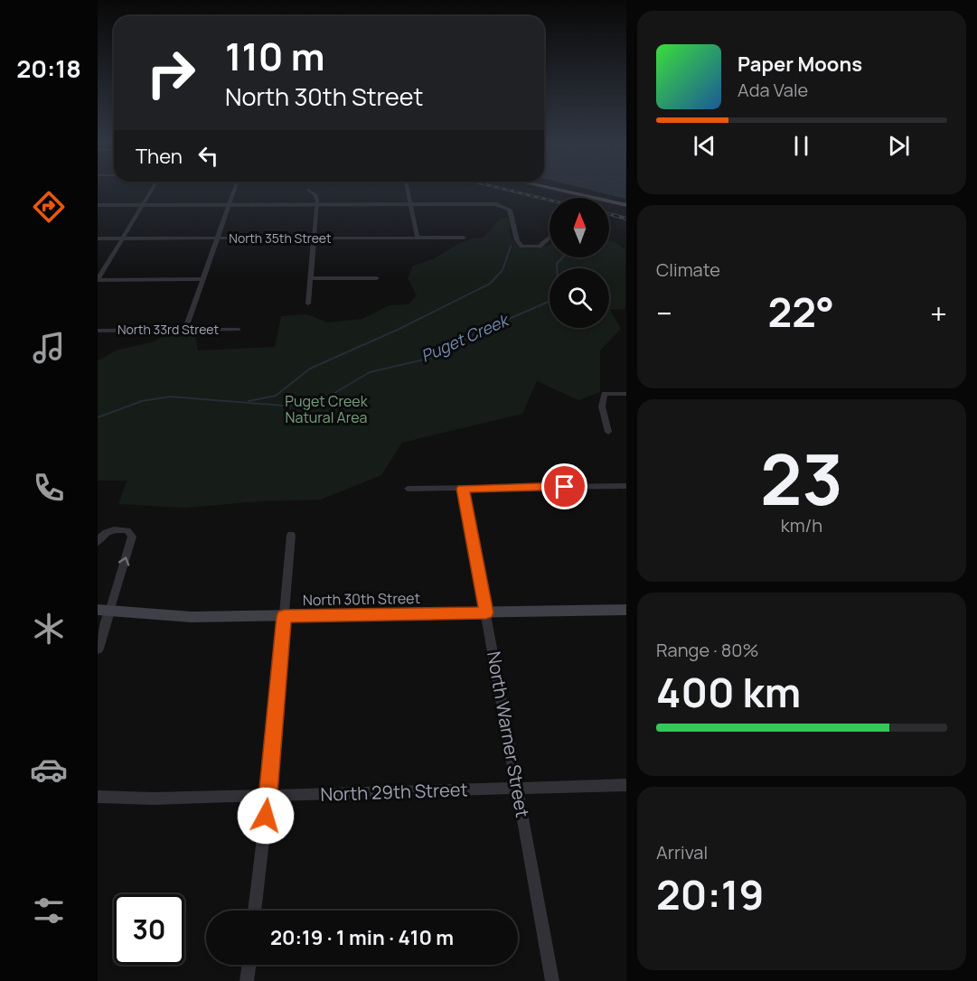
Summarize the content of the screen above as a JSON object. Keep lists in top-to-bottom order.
{
  "streets": {
    "main road": ["North 30th Street"],
    "street": [
      "North 35th Street",
      "North 33rd Street",
      "North Warner Street",
      "North 29th Street"
    ]
  },
  "crossings": [
    ["North 30th Street", "North Warner Street"],
    ["North Warner Street", "North 29th Street"]
  ],
  "water": ["Puget Creek"],
  "parks": ["Puget Creek Natural Area"],
  "north": "top",
  "page": {
    "tabs": "20:18",
    "turn": ["110 m", "North 30th Street"],
    "song": ["Paper Moons", "Ada Vale"],
    "then": "Then",
    "tile": [
      "Climate",
      ["23", "km/h"],
      ["Range · 80%", "400 km"],
      ["Arrival", "20:19"]
    ],
    "heat": ["−", "22°", "+"],
    "limit": "30",
    "trip": "20:19 · 1 min · 410 m"
  }
}
